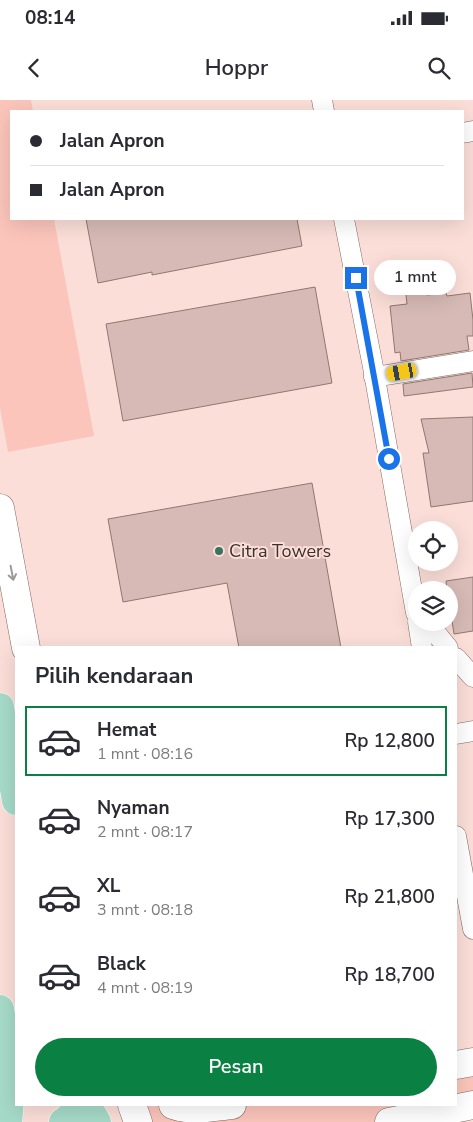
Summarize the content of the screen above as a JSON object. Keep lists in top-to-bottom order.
{
  "places": ["Citra Towers"],
  "page": {
    "status": "08:14",
    "header": "Hoppr",
    "banner": ["Jalan Apron", "Jalan Apron"],
    "bubble": "1 mnt",
    "heading": "Pilih kendaraan",
    "list": [
      {
        "name": "Hemat",
        "note": "1 mnt · 08:16",
        "value": "Rp 12,800"
      },
      {
        "name": "Nyaman",
        "note": "2 mnt · 08:17",
        "value": "Rp 17,300"
      },
      {
        "name": "XL",
        "note": "3 mnt · 08:18",
        "value": "Rp 21,800"
      },
      {
        "name": "Black",
        "note": "4 mnt · 08:19",
        "value": "Rp 18,700"
      }
    ],
    "buttons": "Pesan"
  }
}
